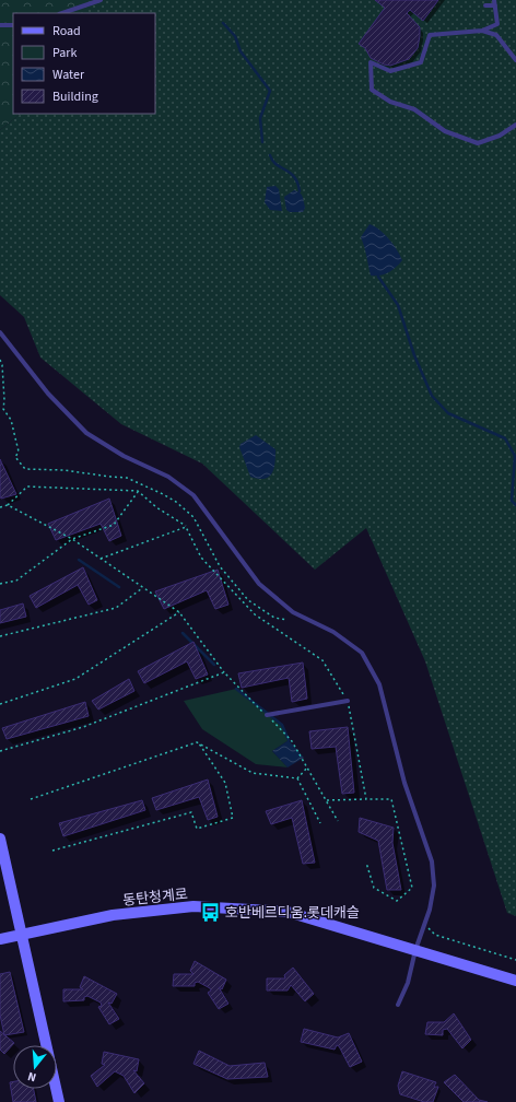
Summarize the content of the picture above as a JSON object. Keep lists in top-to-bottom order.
{
  "streets": {
    "street": ["동탄청계로"]
  },
  "places": {
    "bus stop": ["호반베르디움.롯데캐슬"]
  },
  "legend": [
    "Road",
    "Park",
    "Water",
    "Building"
  ],
  "north": "bottom"
}
